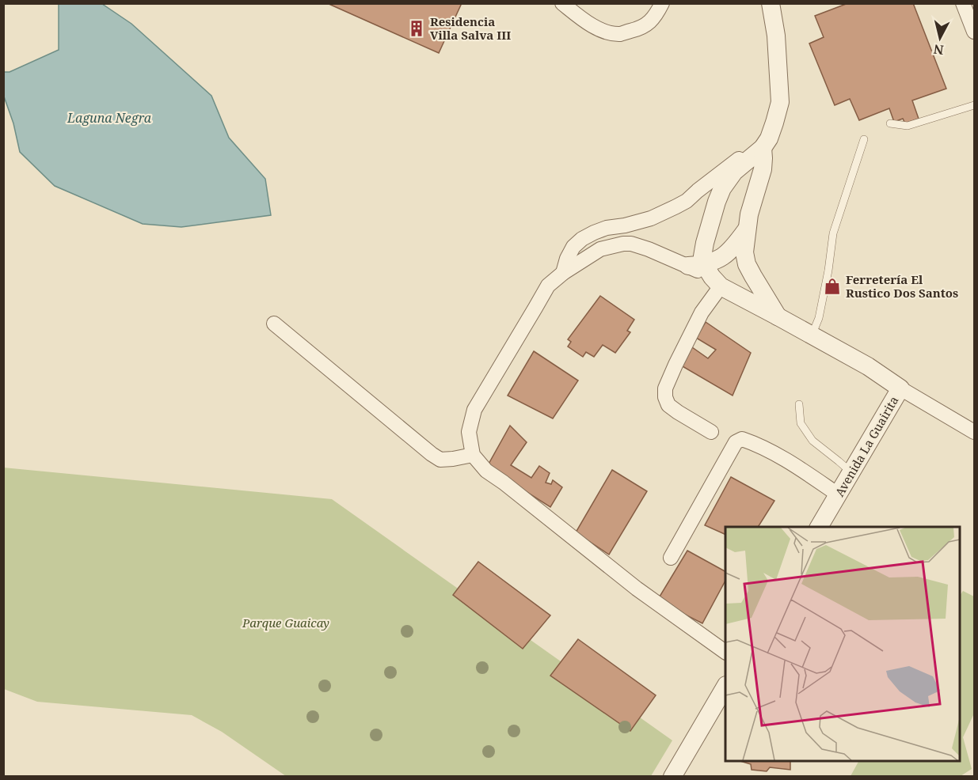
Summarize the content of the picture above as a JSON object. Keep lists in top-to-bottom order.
{
  "streets": {
    "street": ["Avenida La Guairita"]
  },
  "water": ["Laguna Negra"],
  "parks": ["Parque Guaicay"],
  "places": {
    "building": ["Residencia Villa Salva III"],
    "shop": ["Ferretería El Rustico Dos Santos"]
  },
  "north": "bottom"
}
